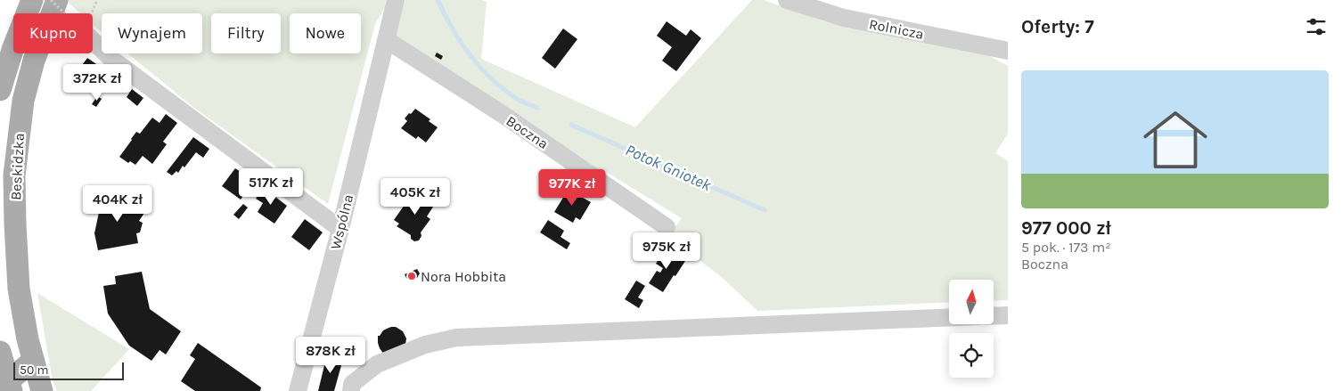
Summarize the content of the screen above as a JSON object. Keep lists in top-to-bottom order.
{
  "streets": {
    "main road": ["Beskidzka"],
    "street": ["Rolnicza", "Boczna", "Wspólna"]
  },
  "crossings": [
    ["Boczna", "Wspólna"]
  ],
  "water": ["Potok Gniotek"],
  "places": ["Nora Hobbita"],
  "scale_bar": "50 m",
  "north": "top",
  "page": {
    "heading": "Oferty: 7",
    "chip": [
      "Kupno",
      "Wynajem",
      "Filtry",
      "Nowe"
    ],
    "list": [
      {
        "name": "977 000 zł",
        "note": "5 pok. · 173 m² · Boczna"
      }
    ],
    "price": [
      "372K zł",
      "517K zł",
      "977K zł",
      "405K zł",
      "404K zł",
      "975K zł",
      "878K zł"
    ],
    "scale": "50 m"
  }
}
